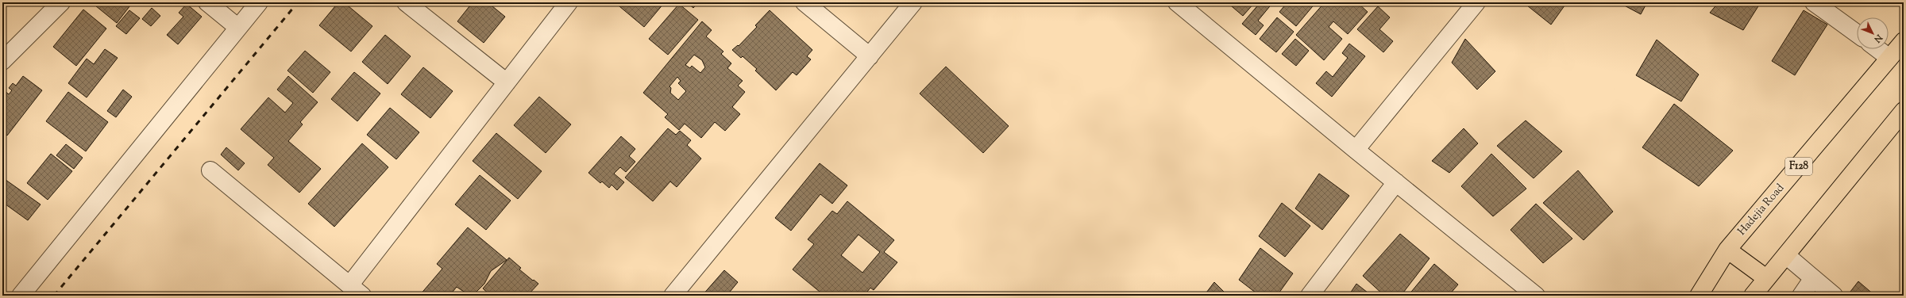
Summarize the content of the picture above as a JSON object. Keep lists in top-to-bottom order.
{
  "streets": {
    "main road": ["F128", "Hadejia Road"]
  },
  "north": "bottom right"
}
